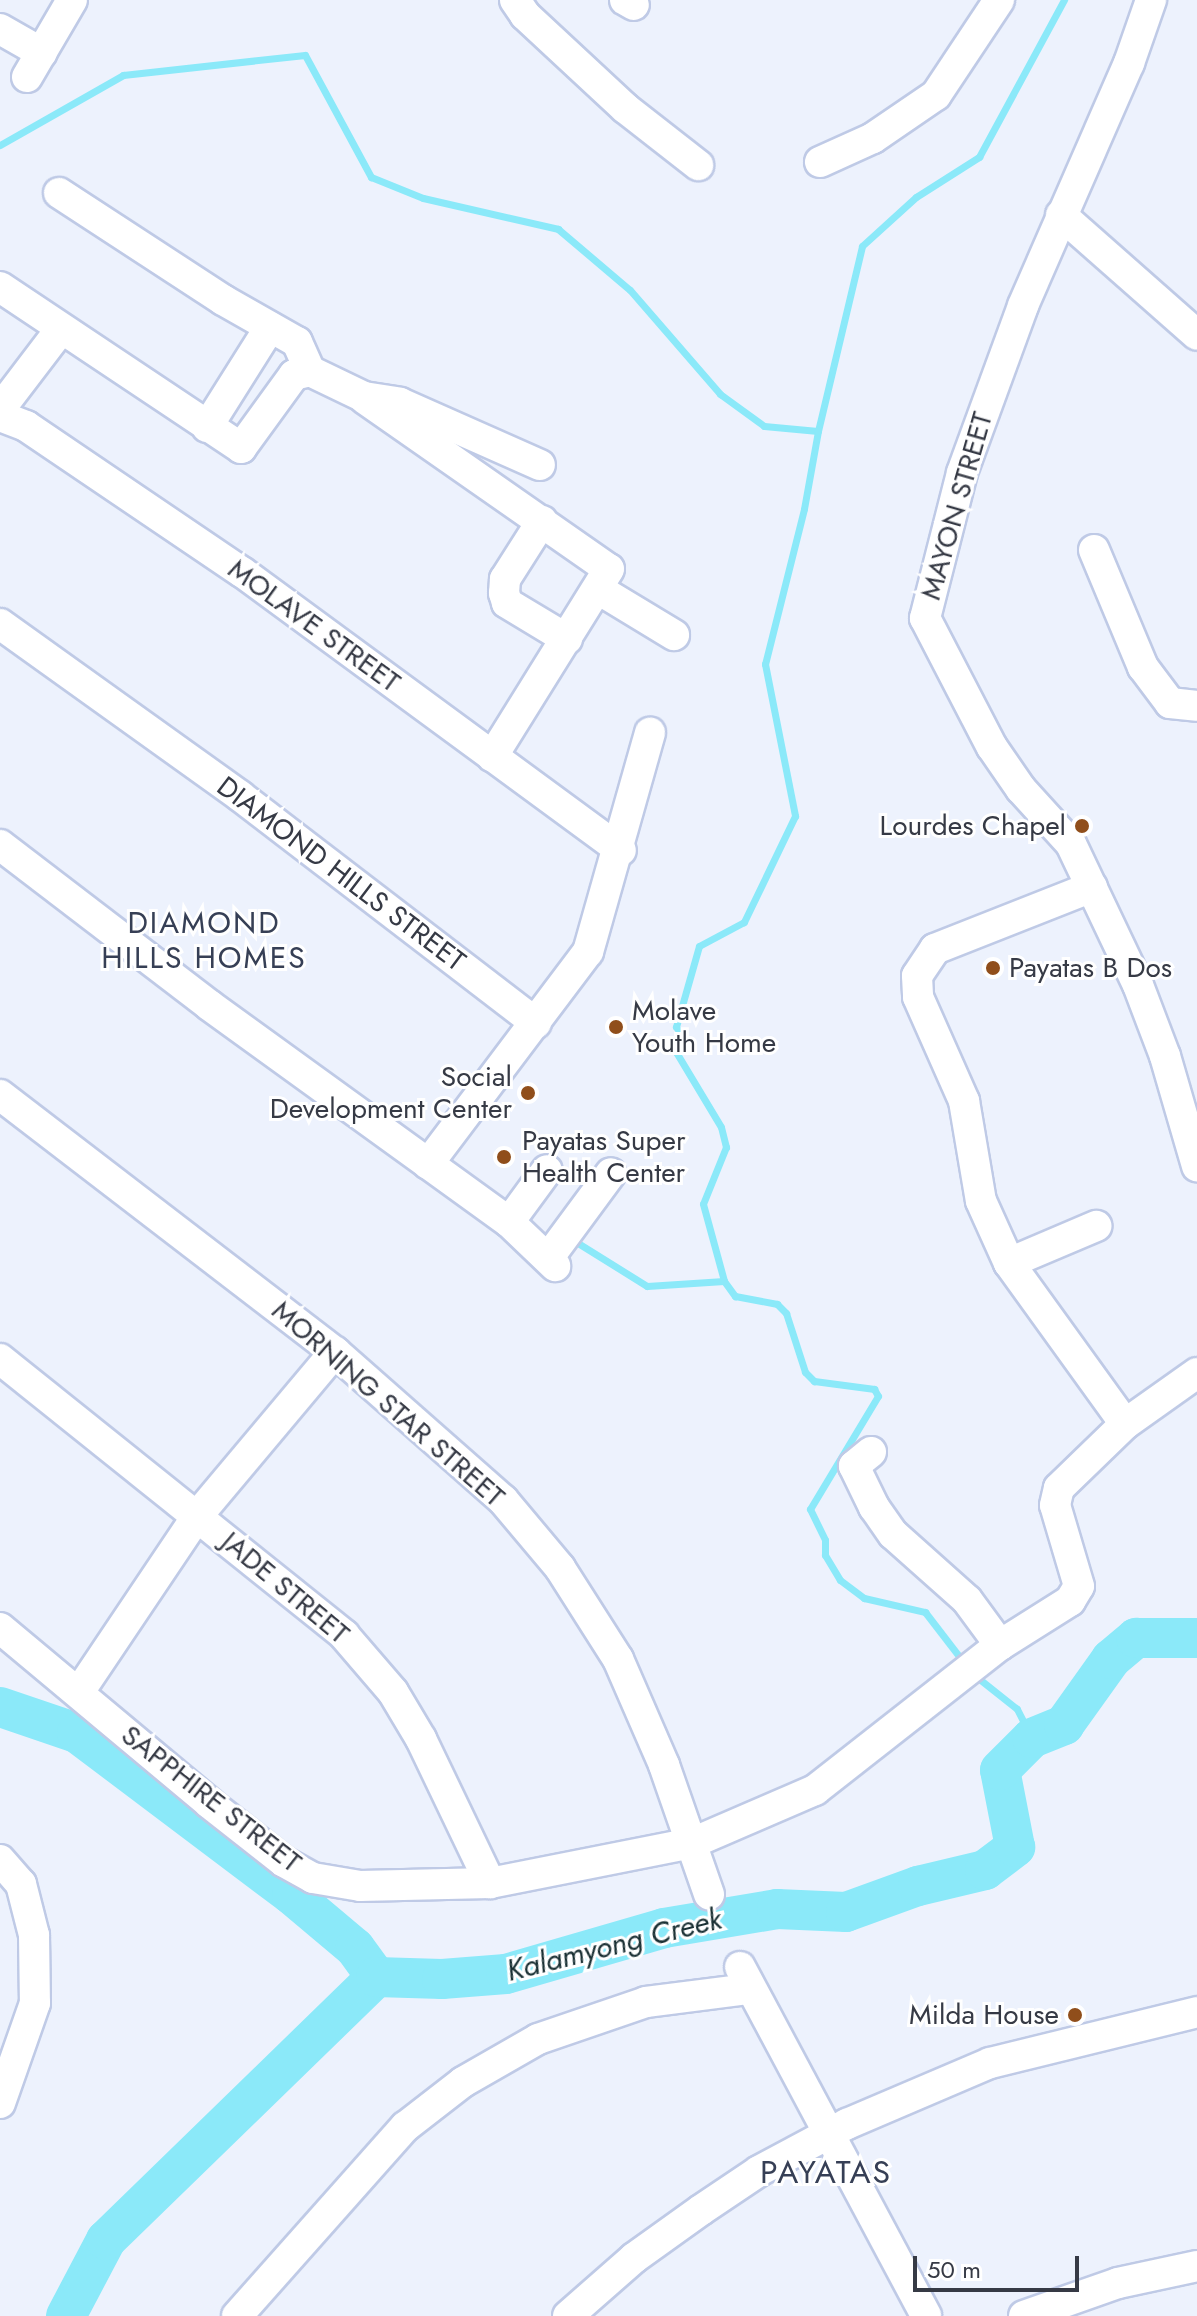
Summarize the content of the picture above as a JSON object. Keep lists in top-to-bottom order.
{
  "streets": {
    "street": [
      "MAYON STREET",
      "MOLAVE STREET",
      "DIAMOND HILLS STREET",
      "MORNING STAR STREET",
      "JADE STREET",
      "SAPPHIRE STREET"
    ]
  },
  "crossings": [
    ["MORNING STAR STREET", "SAPPHIRE STREET"],
    ["JADE STREET", "SAPPHIRE STREET"]
  ],
  "districts": ["DIAMOND HILLS HOMES", "PAYATAS"],
  "water": ["Kalamyong Creek"],
  "places": [
    "Lourdes Chapel",
    "Payatas B Dos",
    "Molave Youth Home",
    "Social Development Center",
    "Payatas Super Health Center",
    "Milda House"
  ],
  "scale_bar": "50 m"
}
